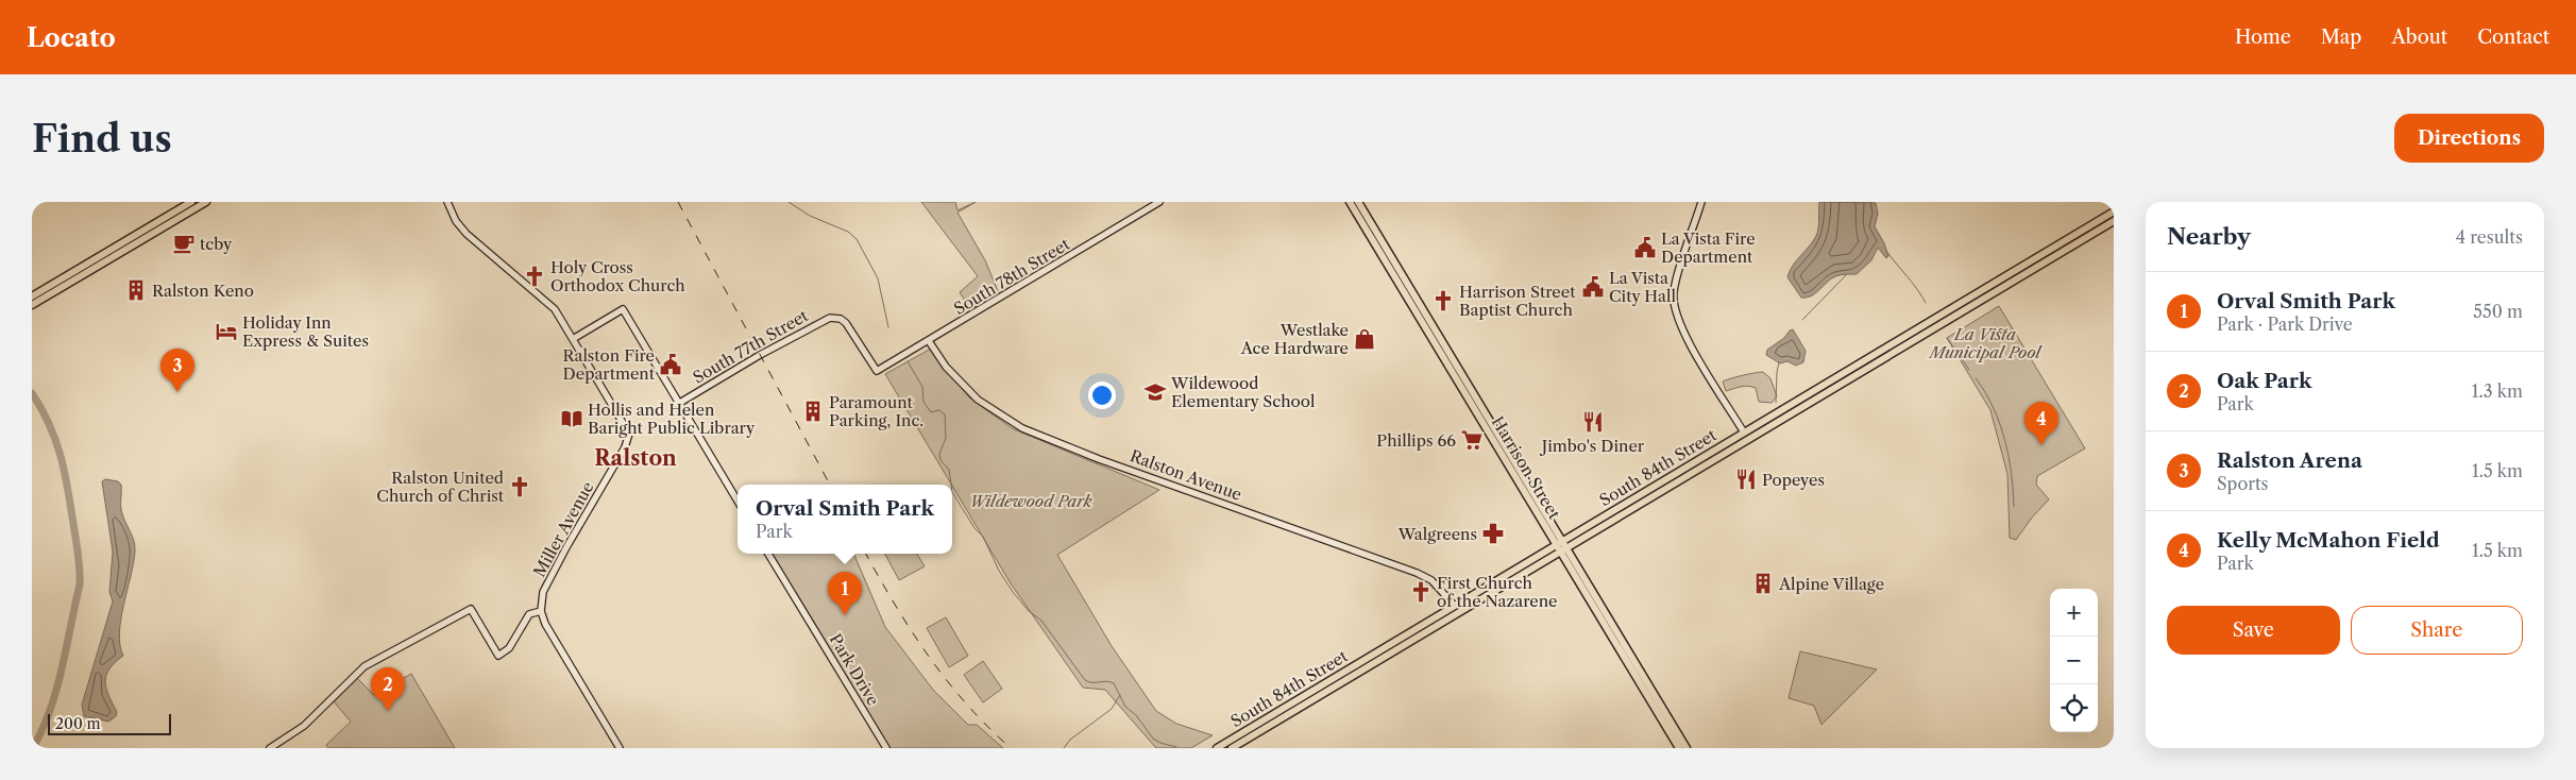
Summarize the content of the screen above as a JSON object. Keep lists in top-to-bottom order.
{
  "streets": {
    "main road": ["Harrison Street", "South 84th Street"],
    "street": [
      "South 78th Street",
      "South 77th Street",
      "Ralston Avenue",
      "Miller Avenue",
      "Park Drive"
    ]
  },
  "crossings": [
    ["South 78th Street", "South 77th Street"],
    ["South 78th Street", "Ralston Avenue"],
    ["Harrison Street", "South 84th Street"],
    ["South 84th Street", "Ralston Avenue"]
  ],
  "districts": ["Ralston"],
  "parks": ["La Vista Municipal Pool", "Wildewood Park"],
  "places": {
    "cafe": ["tcby"],
    "public building": ["La Vista Fire Department", "La Vista City Hall", "Ralston Fire Department"],
    "church": [
      "Holy Cross Orthodox Church",
      "Harrison Street Baptist Church",
      "Ralston United Church of Christ",
      "First Church of the Nazarene"
    ],
    "building": ["Ralston Keno", "Paramount Parking, Inc.", "Alpine Village"],
    "hotel": ["Holiday Inn Express & Suites"],
    "shop": ["Westlake Ace Hardware"],
    "school or university": ["Wildewood Elementary School"],
    "library": ["Hollis and Helen Baright Public Library"],
    "restaurant": ["Jimbo's Diner", "Popeyes"],
    "supermarket": ["Phillips 66"],
    "pharmacy": ["Walgreens"]
  },
  "scale_bar": "200 m",
  "page": {
    "header": "Locato",
    "nav": [
      "Home",
      "Map",
      "About",
      "Contact"
    ],
    "buttons": [
      "Directions",
      ["Save", "Share"]
    ],
    "title": "Find us",
    "heading": ["Nearby", "4 results"],
    "list": [
      {
        "mark": "1",
        "name": "Orval Smith Park",
        "note": "Park · Park Drive",
        "value": "550 m"
      },
      {
        "mark": "2",
        "name": "Oak Park",
        "note": "Park",
        "value": "1.3 km"
      },
      {
        "mark": "3",
        "name": "Ralston Arena",
        "note": "Sports",
        "value": "1.5 km"
      },
      {
        "mark": "4",
        "name": "Kelly McMahon Field",
        "note": "Park",
        "value": "1.5 km"
      }
    ],
    "pins": [
      "3",
      "4",
      "1",
      "2"
    ],
    "popup": ["Orval Smith Park", "Park"],
    "map_buttons": ["+", "−"],
    "scale": "200 m"
  }
}
